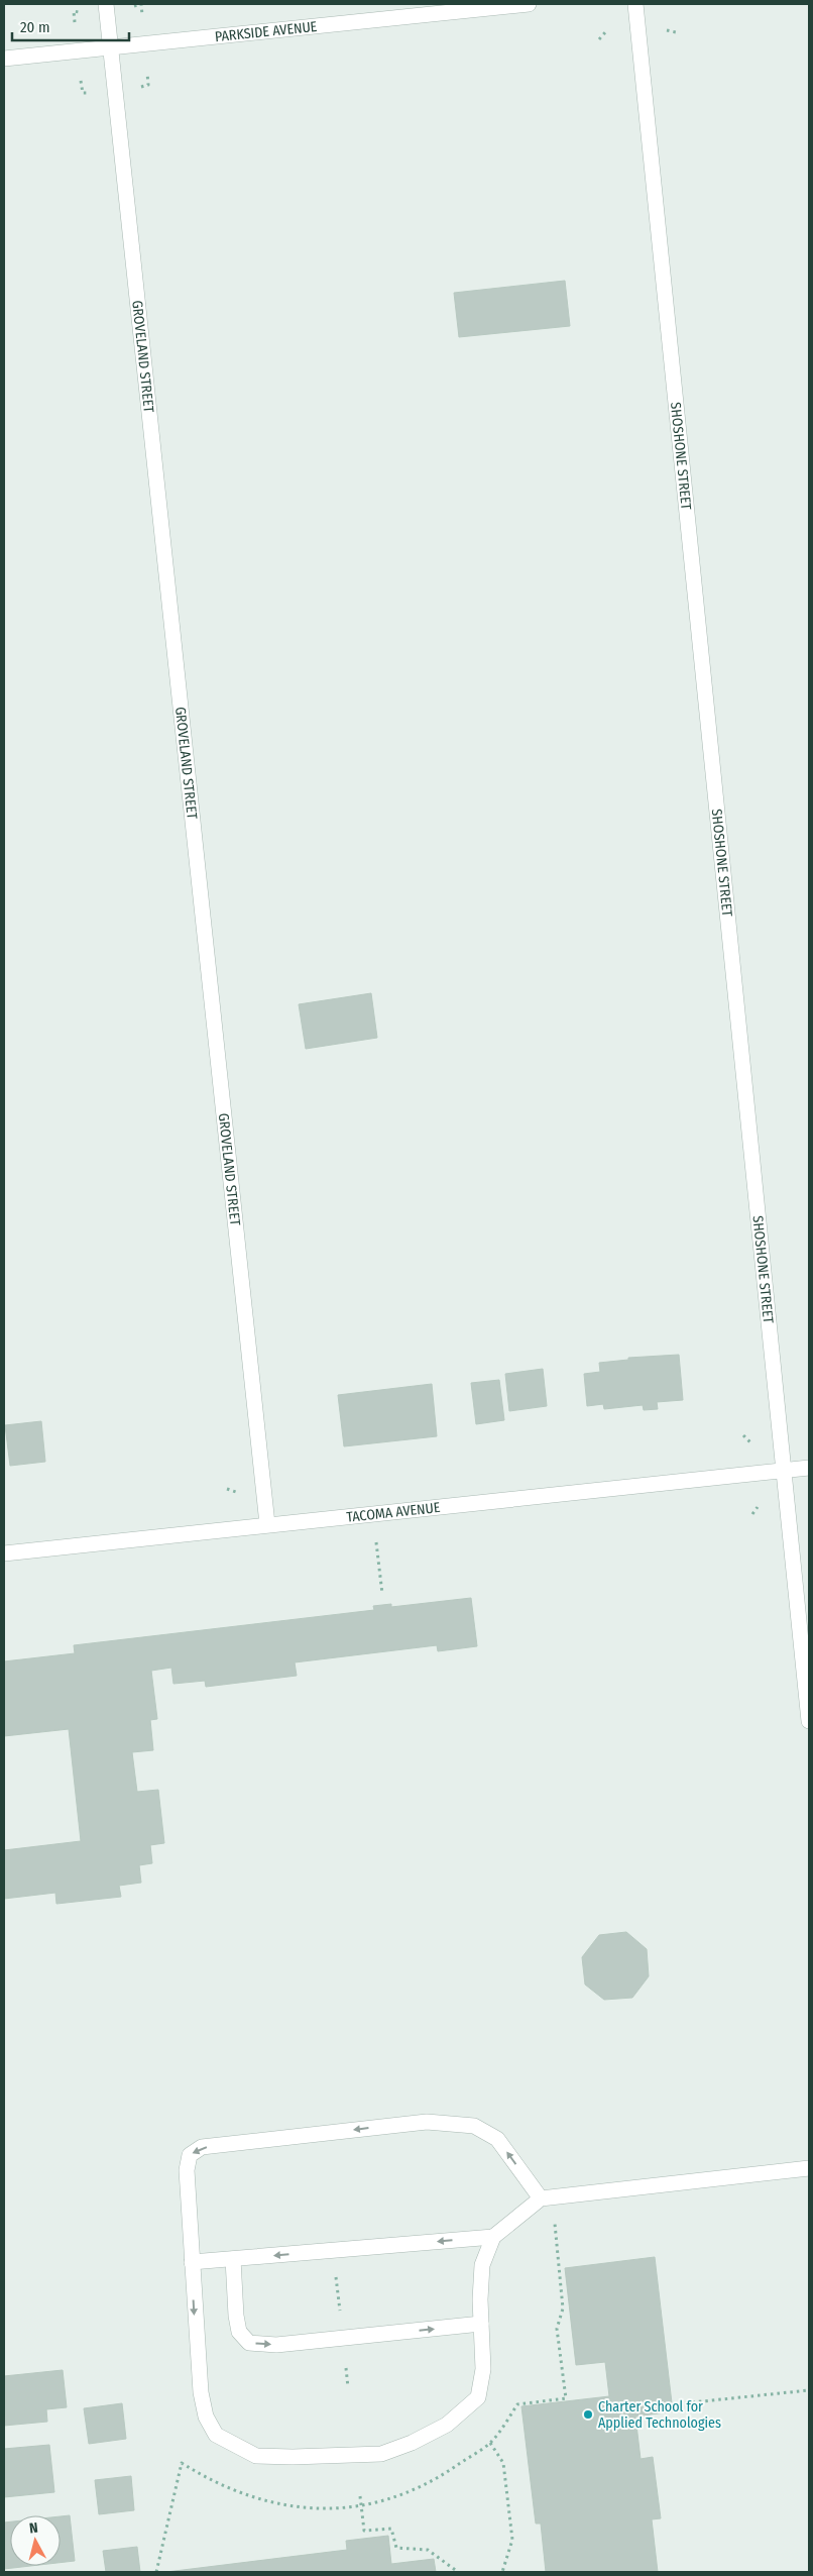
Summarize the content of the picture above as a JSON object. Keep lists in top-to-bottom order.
{
  "streets": {
    "street": [
      "PARKSIDE AVENUE",
      "GROVELAND STREET",
      "SHOSHONE STREET",
      "TACOMA AVENUE"
    ]
  },
  "crossings": [
    ["PARKSIDE AVENUE", "GROVELAND STREET"],
    ["GROVELAND STREET", "TACOMA AVENUE"],
    ["SHOSHONE STREET", "TACOMA AVENUE"]
  ],
  "places": ["Charter School for Applied Technologies"],
  "scale_bar": "20 m",
  "north": "top"
}
